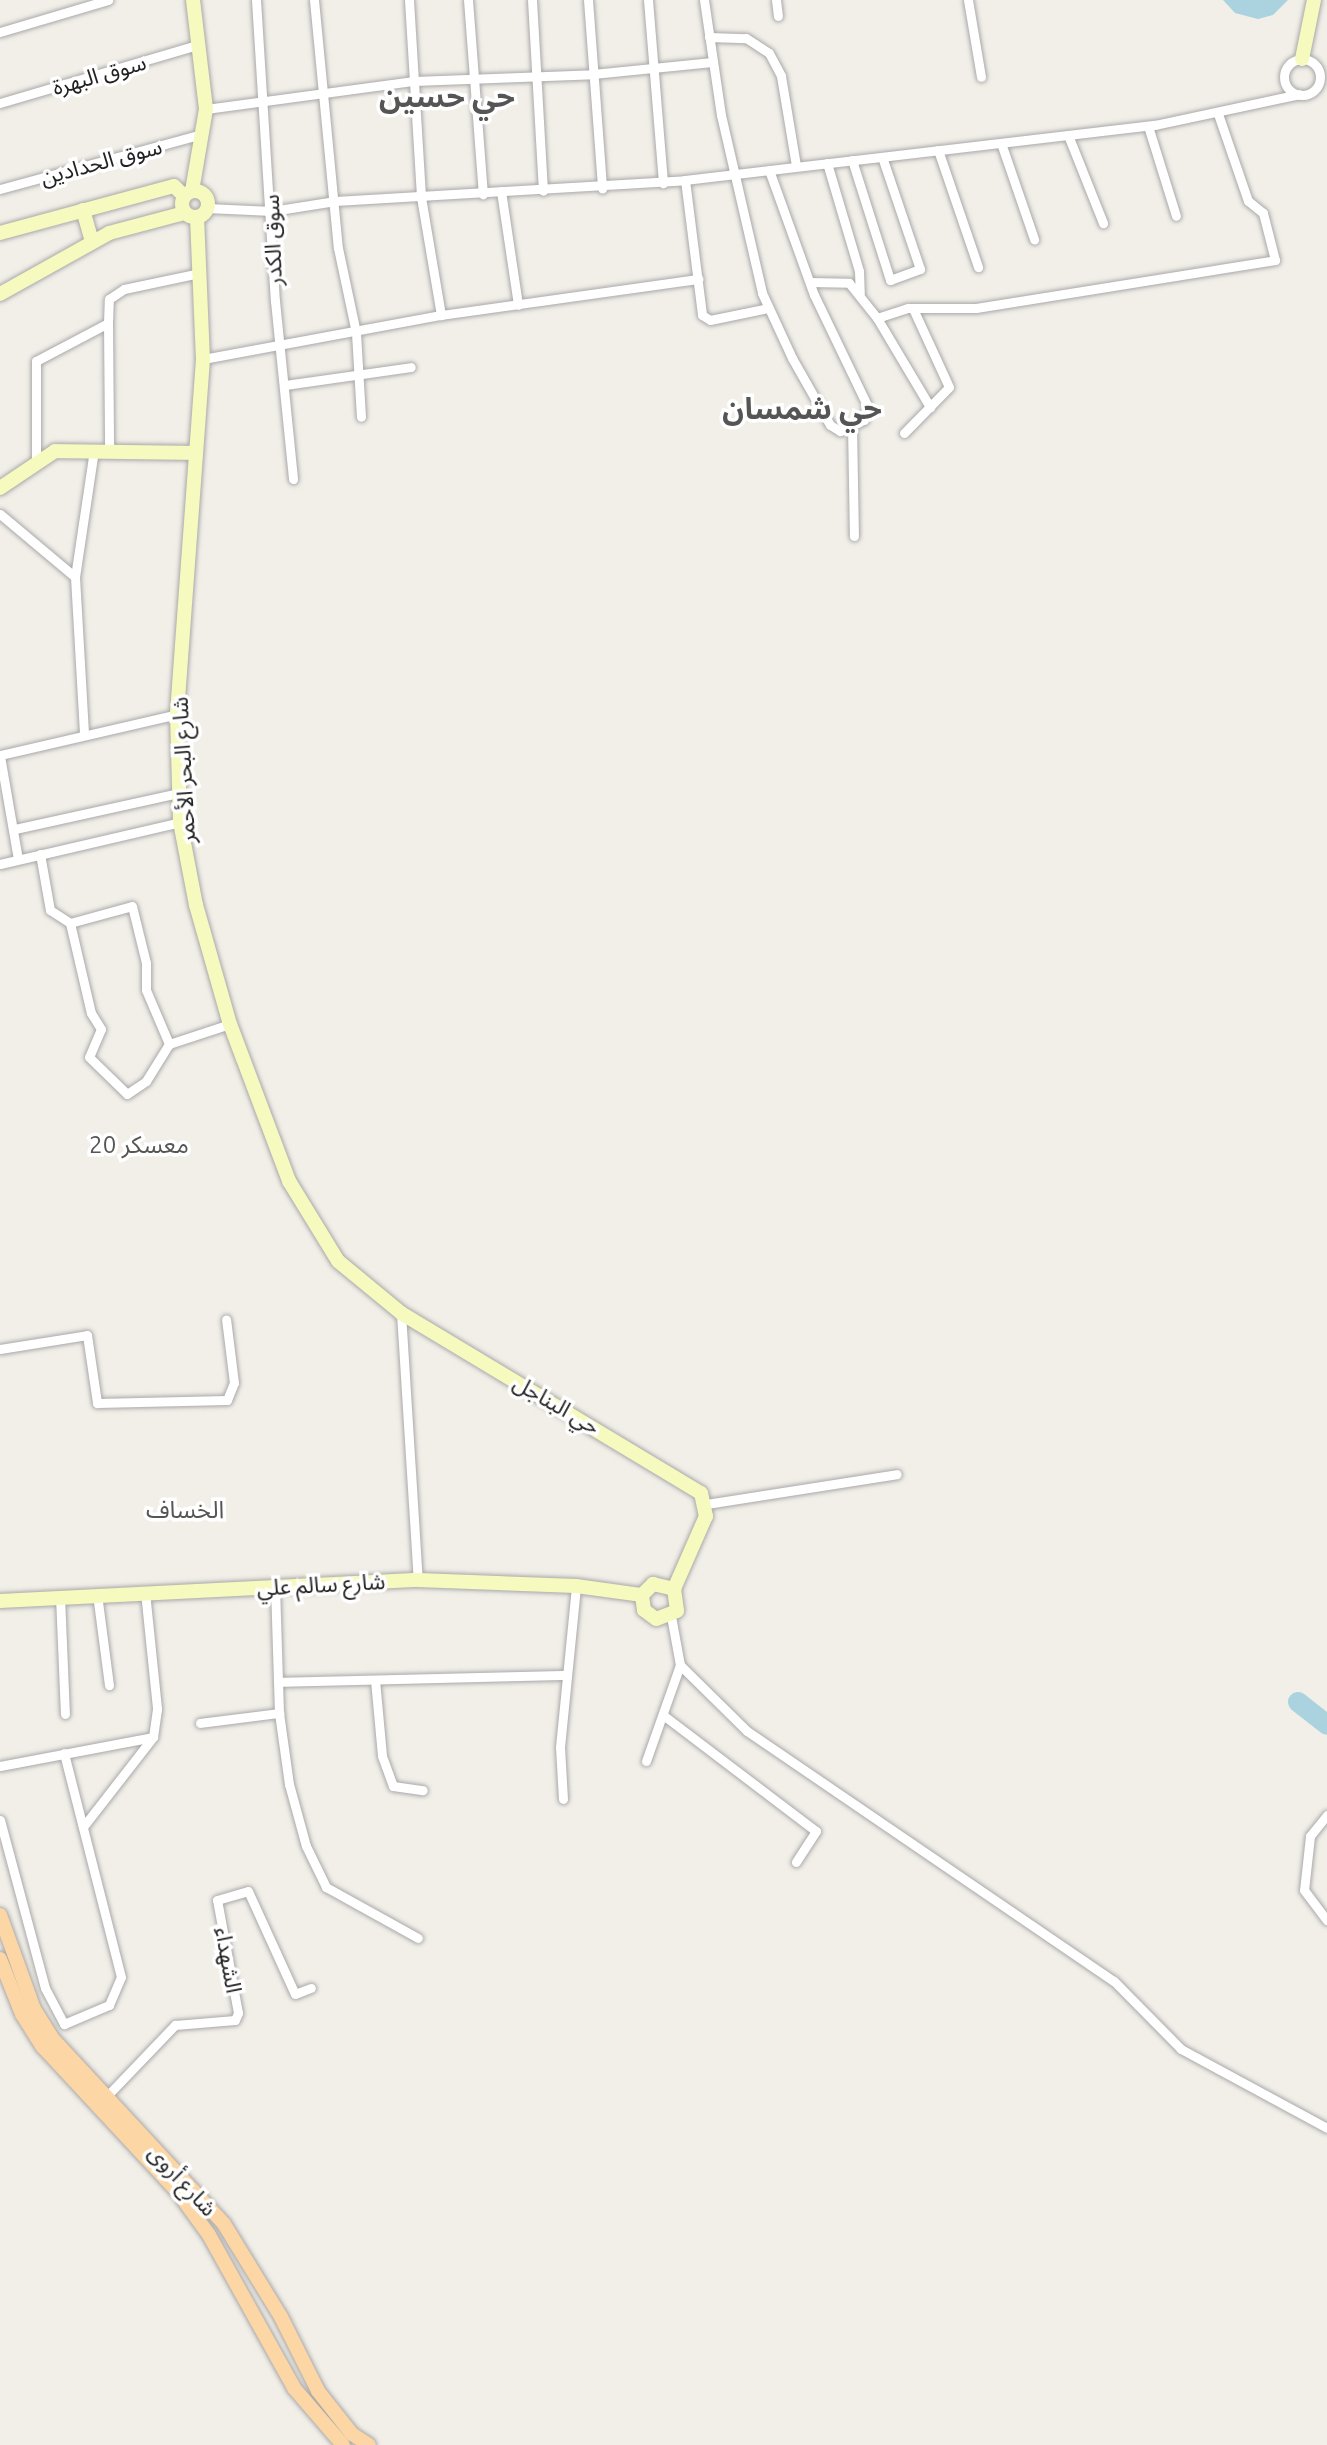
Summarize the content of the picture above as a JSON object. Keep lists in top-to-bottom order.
{
  "streets": {
    "main road": ["شارع أروى"],
    "street": [
      "سوق البهرة",
      "سوق الحدادين",
      "سوق الكدر",
      "شارع البحر الأحمر",
      "حي البناجل",
      "شارع سالم علي",
      "الشهداء"
    ]
  },
  "crossings": [
    ["سوق البهرة", "شارع البحر الأحمر"],
    ["سوق الحدادين", "شارع البحر الأحمر"],
    ["شارع البحر الأحمر", "حي البناجل"],
    ["الشهداء", "شارع أروى"]
  ],
  "districts": [
    "حي حسين",
    "حي شمسان",
    "معسكر 20",
    "الخساف"
  ]
}
